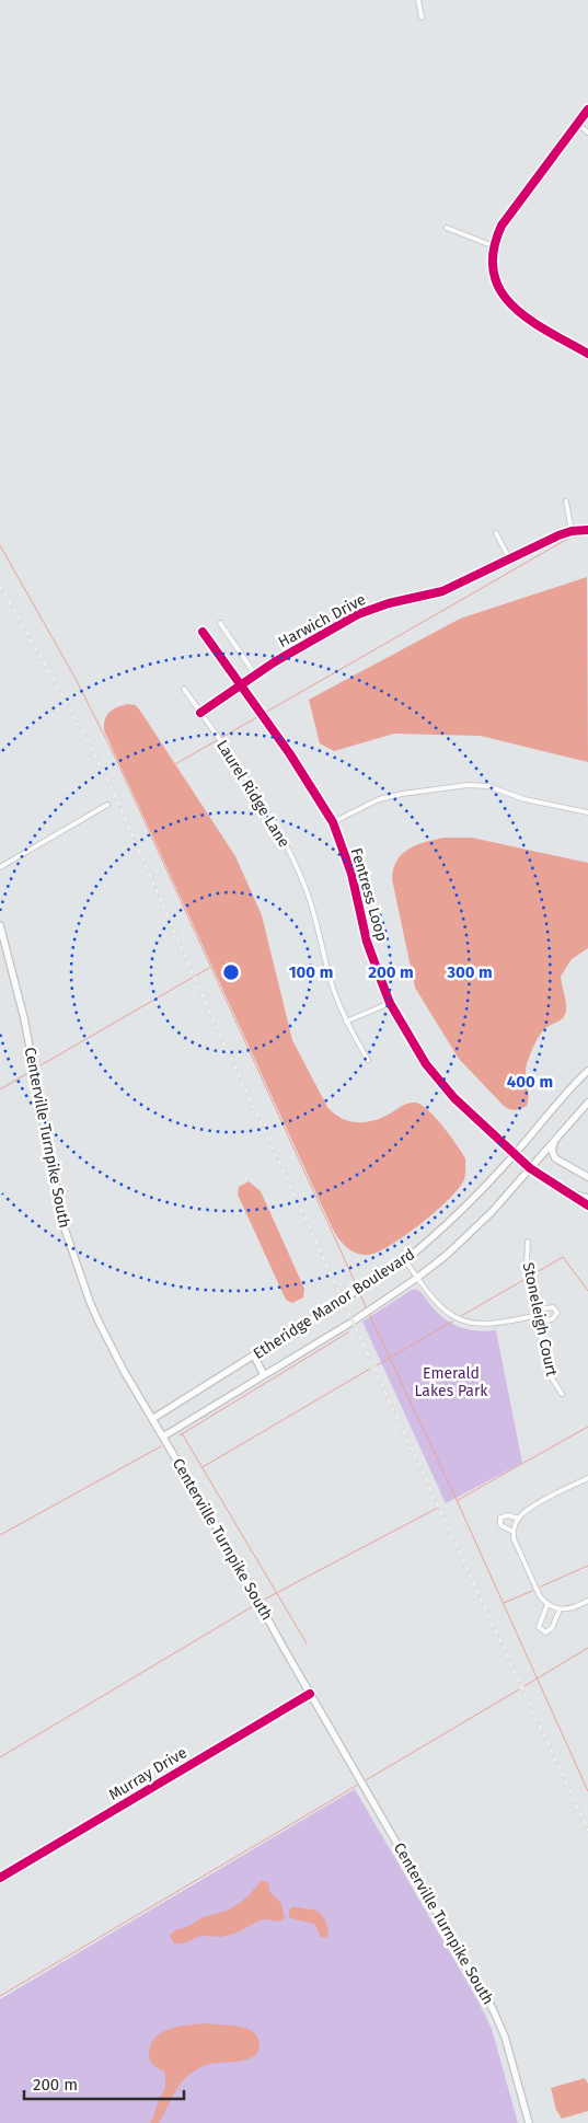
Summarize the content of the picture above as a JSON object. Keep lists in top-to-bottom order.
{
  "streets": {
    "main road": ["Centerville Turnpike South", "Etheridge Manor Boulevard"],
    "street": [
      "Harwich Drive",
      "Laurel Ridge Lane",
      "Fentress Loop",
      "Stoneleigh Court",
      "Murray Drive"
    ]
  },
  "crossings": [
    ["Harwich Drive", "Laurel Ridge Lane"],
    ["Harwich Drive", "Fentress Loop"],
    ["Fentress Loop", "Etheridge Manor Boulevard"],
    ["Centerville Turnpike South", "Etheridge Manor Boulevard"],
    ["Centerville Turnpike South", "Murray Drive"]
  ],
  "parks": ["Emerald Lakes Park"],
  "scale_bar": "200 m",
  "rings": [
    "100 m",
    "200 m",
    "300 m",
    "400 m"
  ]
}
